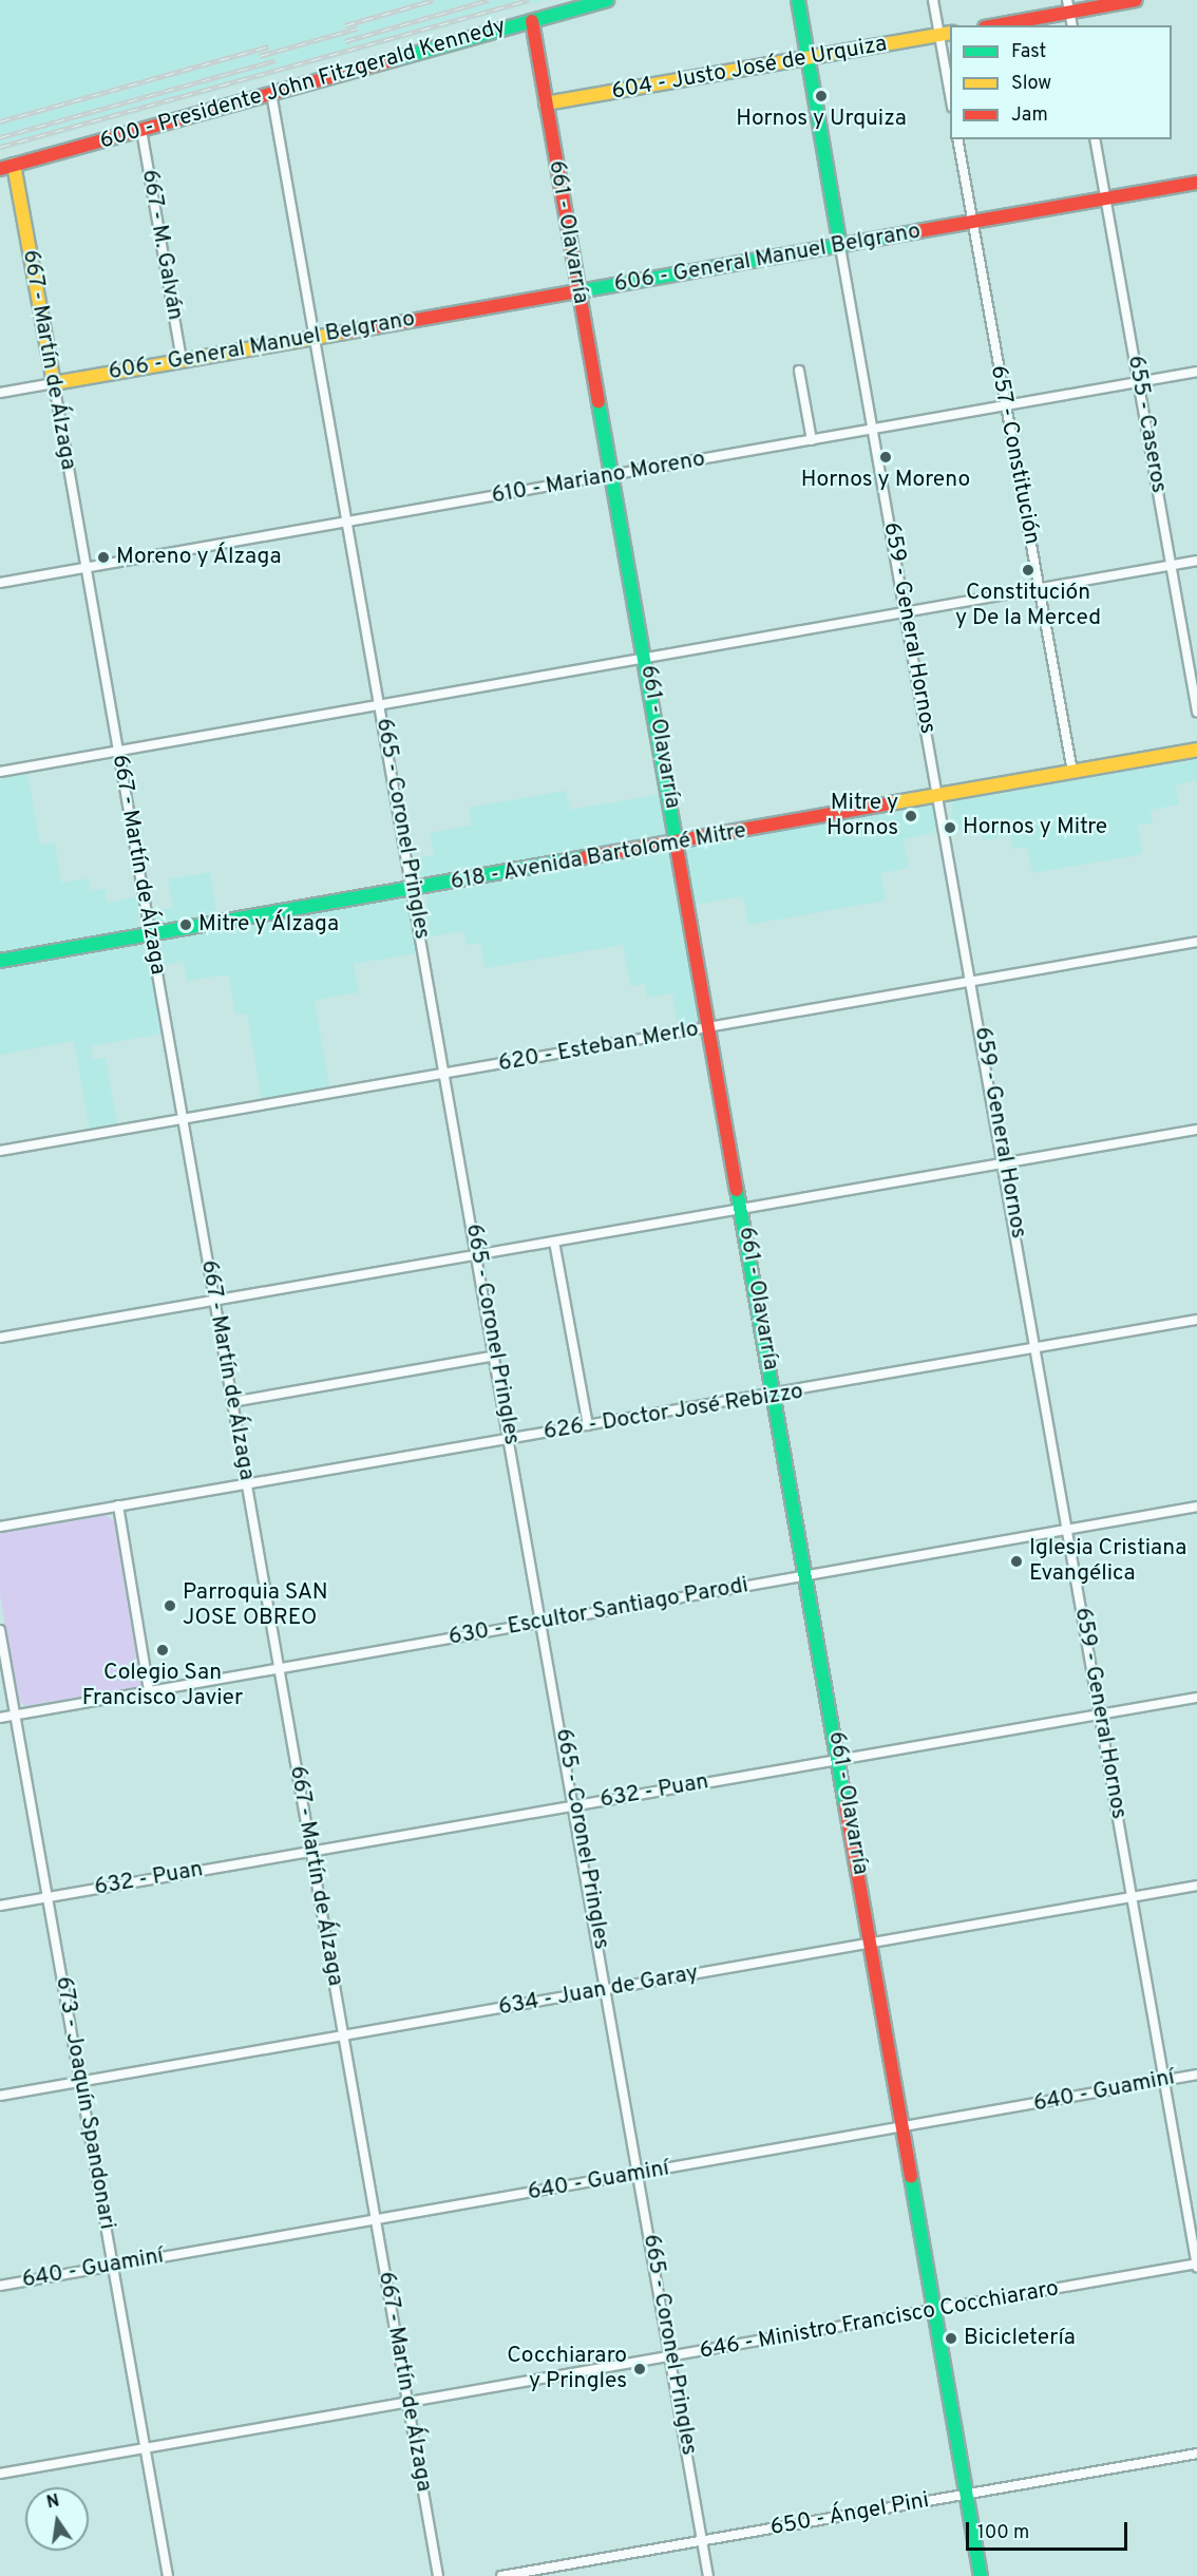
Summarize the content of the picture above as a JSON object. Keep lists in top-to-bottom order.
{
  "streets": {
    "street": [
      "604 - Justo José de Urquiza",
      "600 - Presidente John Fitzgerald Kennedy",
      "661 - Olavarría",
      "667 - M. Galván",
      "606 - General Manuel Belgrano",
      "667 - Martín de Álzaga",
      "655 - Caseros",
      "657 - Constitución",
      "610 - Mariano Moreno",
      "659 - General Hornos",
      "665 - Coronel Pringles",
      "618 - Avenida Bartolomé Mitre",
      "620 - Esteban Merlo",
      "626 - Doctor José Rebizzo",
      "630 - Escultor Santiago Parodi",
      "632 - Puan",
      "634 - Juan de Garay",
      "640 - Guaminí",
      "673 - Joaquín Spandonari",
      "646 - Ministro Francisco Cocchiararo",
      "650 - Ángel Pini"
    ]
  },
  "crossings": [
    ["604 - Justo José de Urquiza", "661 - Olavarría"],
    ["604 - Justo José de Urquiza", "659 - General Hornos"],
    ["600 - Presidente John Fitzgerald Kennedy", "661 - Olavarría"],
    ["600 - Presidente John Fitzgerald Kennedy", "667 - M. Galván"],
    ["600 - Presidente John Fitzgerald Kennedy", "667 - Martín de Álzaga"],
    ["600 - Presidente John Fitzgerald Kennedy", "665 - Coronel Pringles"],
    ["661 - Olavarría", "606 - General Manuel Belgrano"],
    ["661 - Olavarría", "610 - Mariano Moreno"],
    ["661 - Olavarría", "618 - Avenida Bartolomé Mitre"],
    ["661 - Olavarría", "620 - Esteban Merlo"],
    ["661 - Olavarría", "626 - Doctor José Rebizzo"],
    ["661 - Olavarría", "630 - Escultor Santiago Parodi"],
    ["661 - Olavarría", "632 - Puan"],
    ["661 - Olavarría", "634 - Juan de Garay"],
    ["661 - Olavarría", "640 - Guaminí"],
    ["661 - Olavarría", "646 - Ministro Francisco Cocchiararo"],
    ["661 - Olavarría", "650 - Ángel Pini"],
    ["667 - M. Galván", "606 - General Manuel Belgrano"],
    ["606 - General Manuel Belgrano", "667 - Martín de Álzaga"],
    ["606 - General Manuel Belgrano", "655 - Caseros"],
    ["606 - General Manuel Belgrano", "657 - Constitución"],
    ["606 - General Manuel Belgrano", "659 - General Hornos"],
    ["606 - General Manuel Belgrano", "665 - Coronel Pringles"],
    ["667 - Martín de Álzaga", "610 - Mariano Moreno"],
    ["667 - Martín de Álzaga", "618 - Avenida Bartolomé Mitre"],
    ["667 - Martín de Álzaga", "620 - Esteban Merlo"],
    ["667 - Martín de Álzaga", "626 - Doctor José Rebizzo"],
    ["667 - Martín de Álzaga", "630 - Escultor Santiago Parodi"],
    ["667 - Martín de Álzaga", "632 - Puan"],
    ["667 - Martín de Álzaga", "634 - Juan de Garay"],
    ["667 - Martín de Álzaga", "640 - Guaminí"],
    ["667 - Martín de Álzaga", "646 - Ministro Francisco Cocchiararo"],
    ["655 - Caseros", "610 - Mariano Moreno"],
    ["657 - Constitución", "610 - Mariano Moreno"],
    ["657 - Constitución", "618 - Avenida Bartolomé Mitre"],
    ["610 - Mariano Moreno", "659 - General Hornos"],
    ["610 - Mariano Moreno", "665 - Coronel Pringles"],
    ["659 - General Hornos", "618 - Avenida Bartolomé Mitre"],
    ["659 - General Hornos", "620 - Esteban Merlo"],
    ["659 - General Hornos", "626 - Doctor José Rebizzo"],
    ["659 - General Hornos", "630 - Escultor Santiago Parodi"],
    ["659 - General Hornos", "632 - Puan"],
    ["659 - General Hornos", "634 - Juan de Garay"],
    ["659 - General Hornos", "640 - Guaminí"],
    ["659 - General Hornos", "646 - Ministro Francisco Cocchiararo"],
    ["665 - Coronel Pringles", "618 - Avenida Bartolomé Mitre"],
    ["665 - Coronel Pringles", "620 - Esteban Merlo"],
    ["665 - Coronel Pringles", "626 - Doctor José Rebizzo"],
    ["665 - Coronel Pringles", "630 - Escultor Santiago Parodi"],
    ["665 - Coronel Pringles", "632 - Puan"],
    ["665 - Coronel Pringles", "634 - Juan de Garay"],
    ["665 - Coronel Pringles", "640 - Guaminí"],
    ["665 - Coronel Pringles", "646 - Ministro Francisco Cocchiararo"],
    ["665 - Coronel Pringles", "650 - Ángel Pini"],
    ["630 - Escultor Santiago Parodi", "673 - Joaquín Spandonari"],
    ["632 - Puan", "673 - Joaquín Spandonari"],
    ["634 - Juan de Garay", "673 - Joaquín Spandonari"],
    ["640 - Guaminí", "673 - Joaquín Spandonari"],
    ["673 - Joaquín Spandonari", "646 - Ministro Francisco Cocchiararo"]
  ],
  "places": [
    "Hornos y Urquiza",
    "Hornos y Moreno",
    "Moreno y Álzaga",
    "Constitución y De la Merced",
    "Mitre y Hornos",
    "Hornos y Mitre",
    "Mitre y Álzaga",
    "Iglesia Cristiana Evangélica",
    "Parroquia SAN JOSE OBREO",
    "Colegio San Francisco Javier",
    "Bicicletería",
    "Cocchiararo y Pringles"
  ],
  "legend": ["Fast", "Slow", "Jam"],
  "scale_bar": "100 m",
  "north": "top"
}
